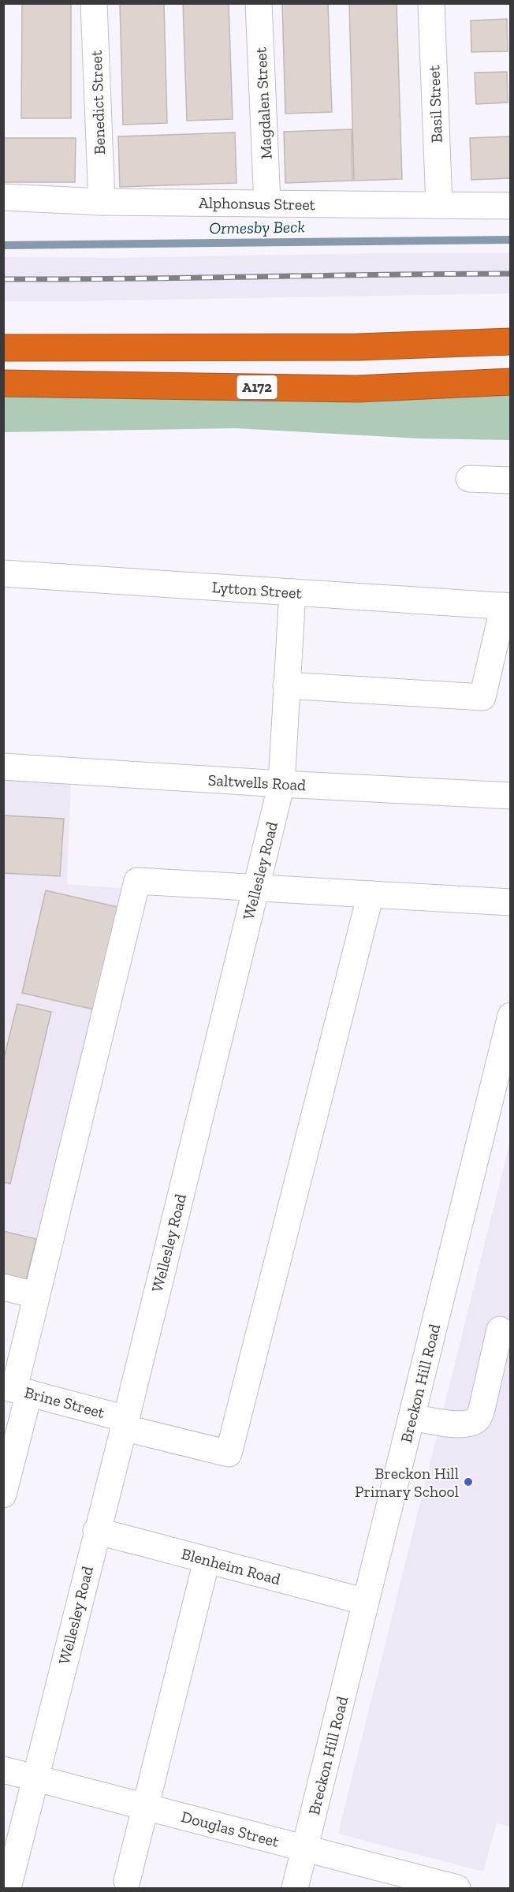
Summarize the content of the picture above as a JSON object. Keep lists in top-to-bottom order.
{
  "streets": {
    "highway": ["A172"],
    "street": [
      "Benedict Street",
      "Magdalen Street",
      "Basil Street",
      "Alphonsus Street",
      "Lytton Street",
      "Saltwells Road",
      "Wellesley Road",
      "Breckon Hill Road",
      "Brine Street",
      "Blenheim Road",
      "Douglas Street"
    ]
  },
  "crossings": [
    ["Benedict Street", "Alphonsus Street"],
    ["Magdalen Street", "Alphonsus Street"],
    ["Basil Street", "Alphonsus Street"],
    ["Lytton Street", "Wellesley Road"],
    ["Saltwells Road", "Wellesley Road"],
    ["Wellesley Road", "Brine Street"],
    ["Wellesley Road", "Blenheim Road"],
    ["Wellesley Road", "Douglas Street"],
    ["Breckon Hill Road", "Blenheim Road"],
    ["Breckon Hill Road", "Douglas Street"]
  ],
  "water": ["Ormesby Beck"],
  "places": ["Breckon Hill Primary School"]
}
